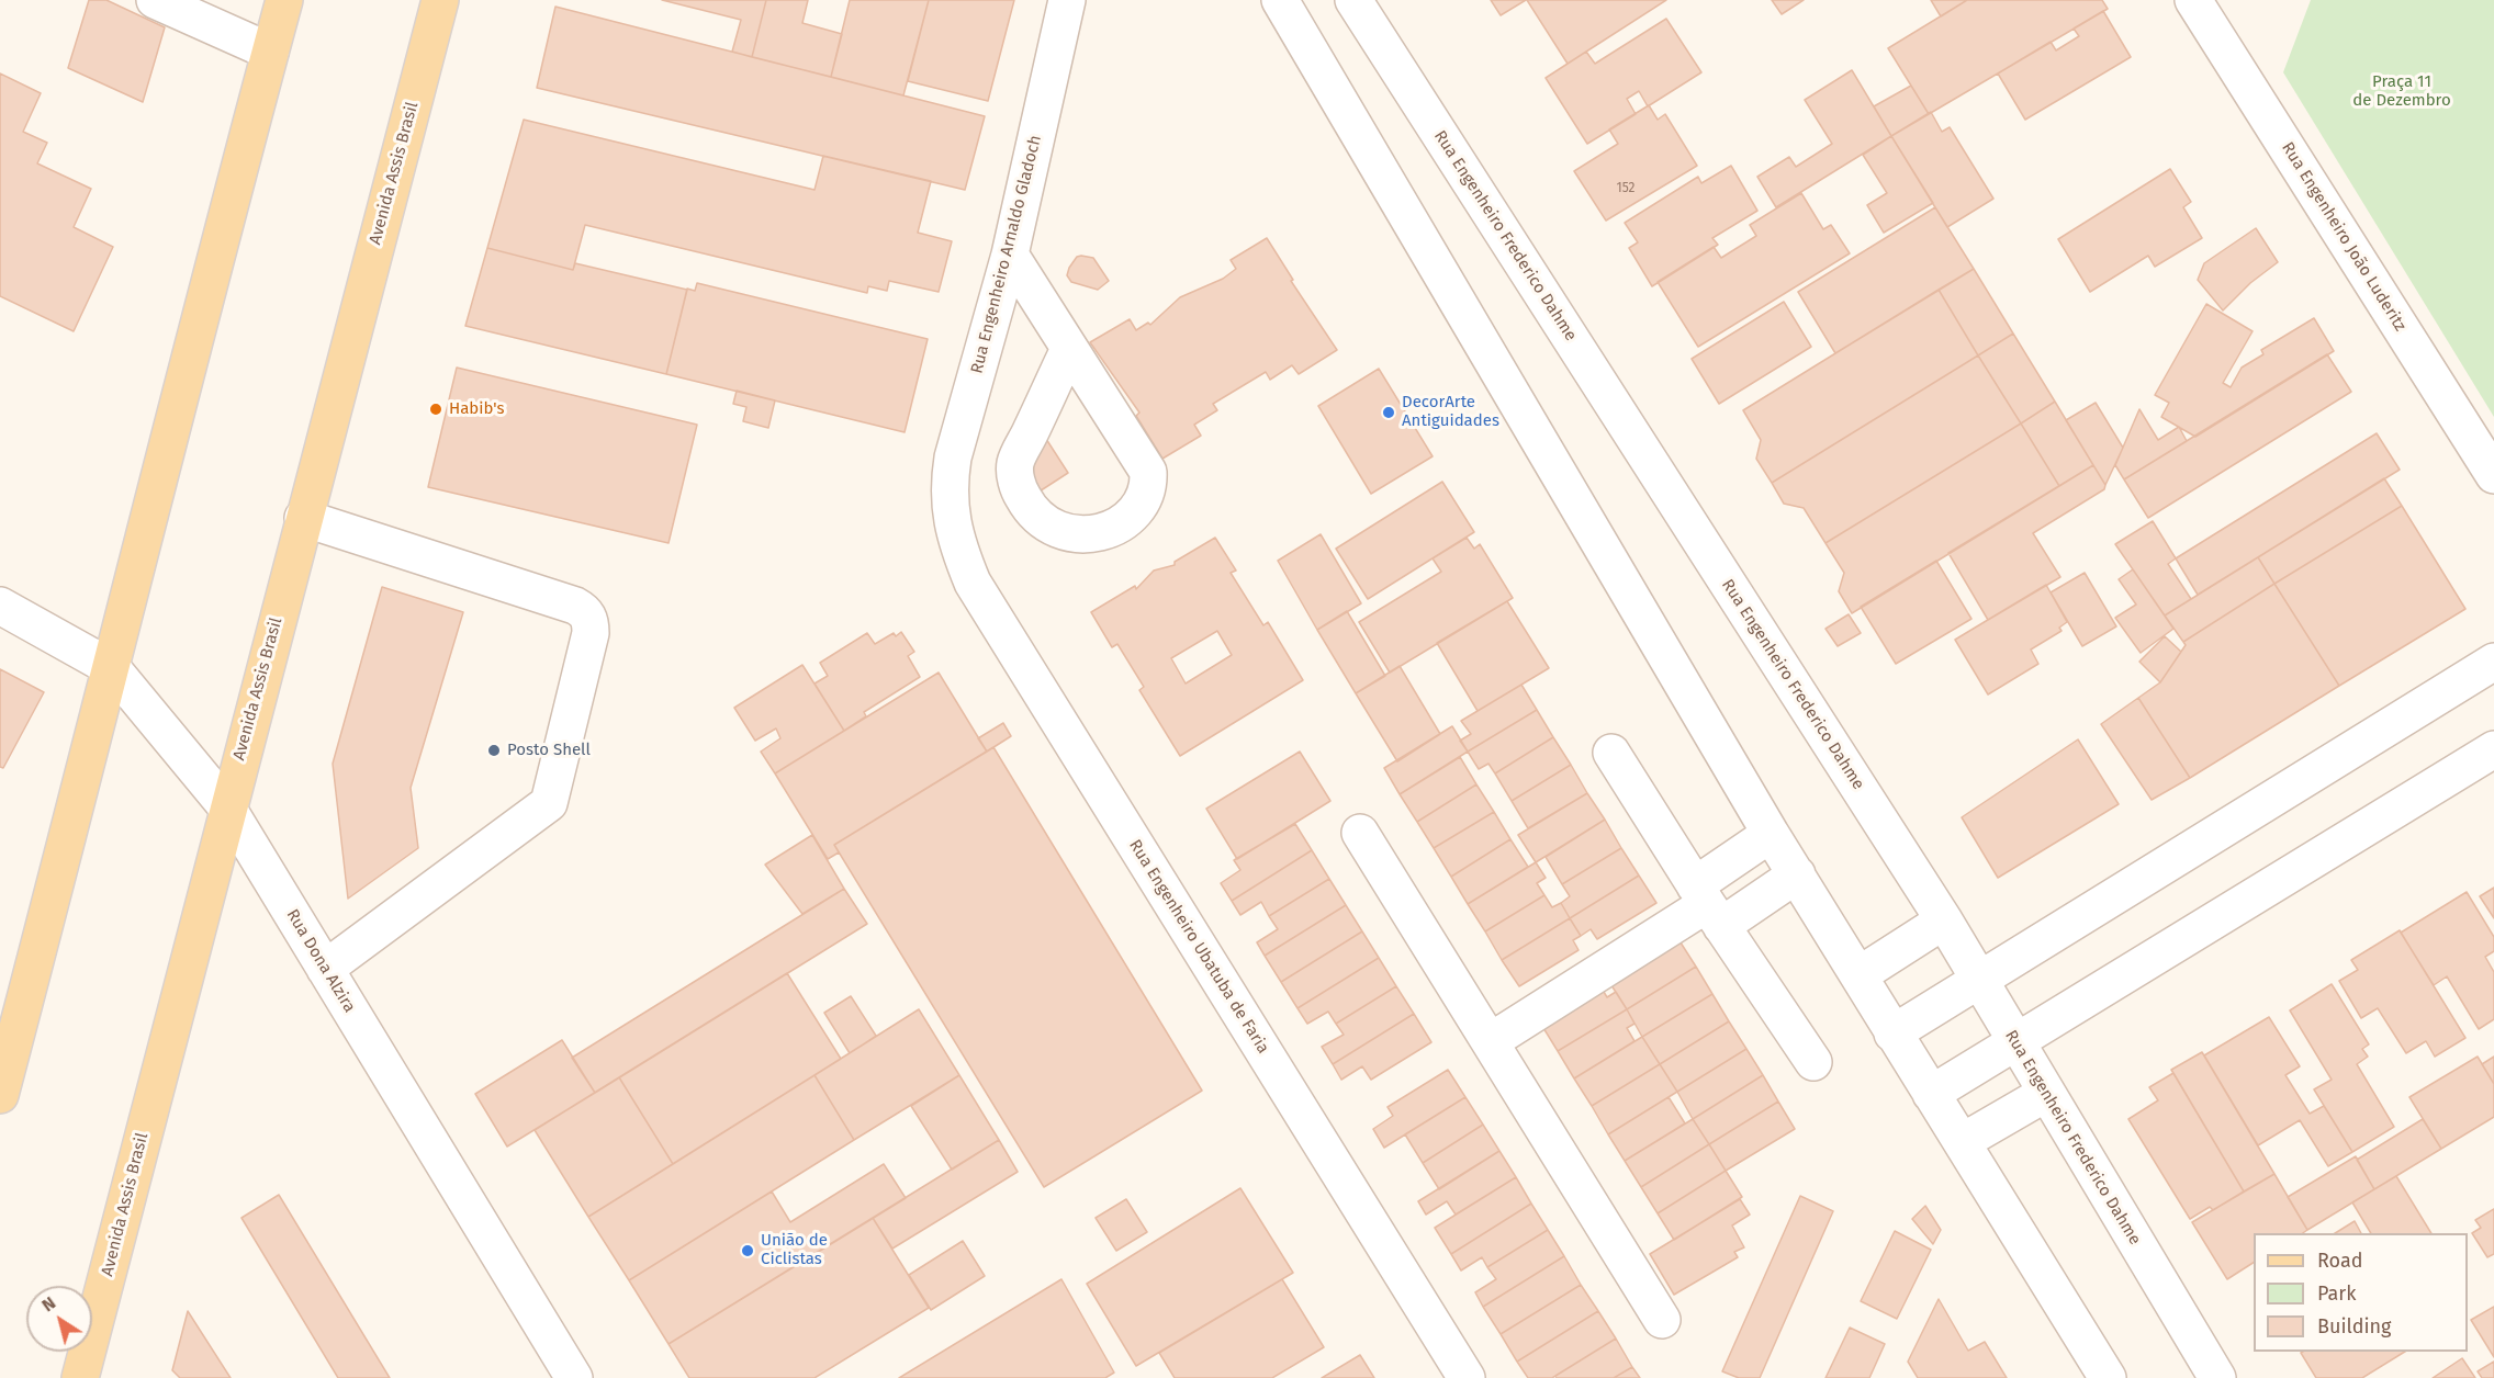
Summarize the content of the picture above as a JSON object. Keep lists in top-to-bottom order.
{
  "streets": {
    "main road": ["Avenida Assis Brasil"],
    "street": [
      "Rua Engenheiro Frederico Dahme",
      "Rua Engenheiro João Luderitz",
      "Rua Engenheiro Arnaldo Gladoch",
      "Rua Engenheiro Ubatuba de Faria",
      "Rua Dona Alzira"
    ]
  },
  "crossings": [
    ["Avenida Assis Brasil", "Rua Dona Alzira"],
    ["Rua Engenheiro Arnaldo Gladoch", "Rua Engenheiro Ubatuba de Faria"]
  ],
  "parks": ["Praça 11 de Dezembro"],
  "places": [
    "Habib's",
    "DecorArte Antiguidades",
    "Posto Shell",
    "União de Ciclistas"
  ],
  "house_numbers": ["152"],
  "legend": ["Road", "Park", "Building"],
  "north": "top left"
}
